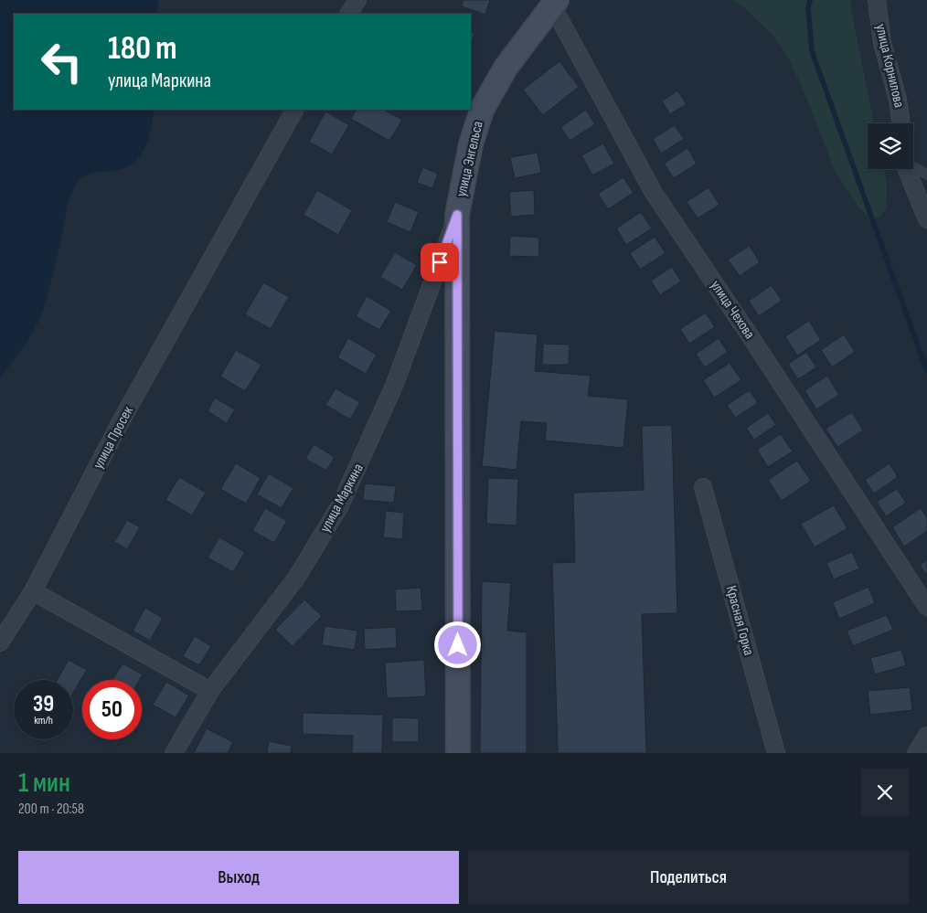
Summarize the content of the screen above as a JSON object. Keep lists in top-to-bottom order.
{
  "streets": {
    "main road": ["улица Энгельса"],
    "street": [
      "улица Корнилова",
      "улица Чехова",
      "улица Просек",
      "улица Маркина",
      "Красная Горка"
    ]
  },
  "crossings": [
    ["улица Энгельса", "улица Чехова"],
    ["улица Энгельса", "улица Маркина"]
  ],
  "page": {
    "turn": ["180 m", "улица Маркина"],
    "speed": "39 km/h",
    "limit": "50",
    "heading": ["1 мин", "200 m · 20:58"],
    "buttons": ["Выход", "Поделиться"]
  }
}
